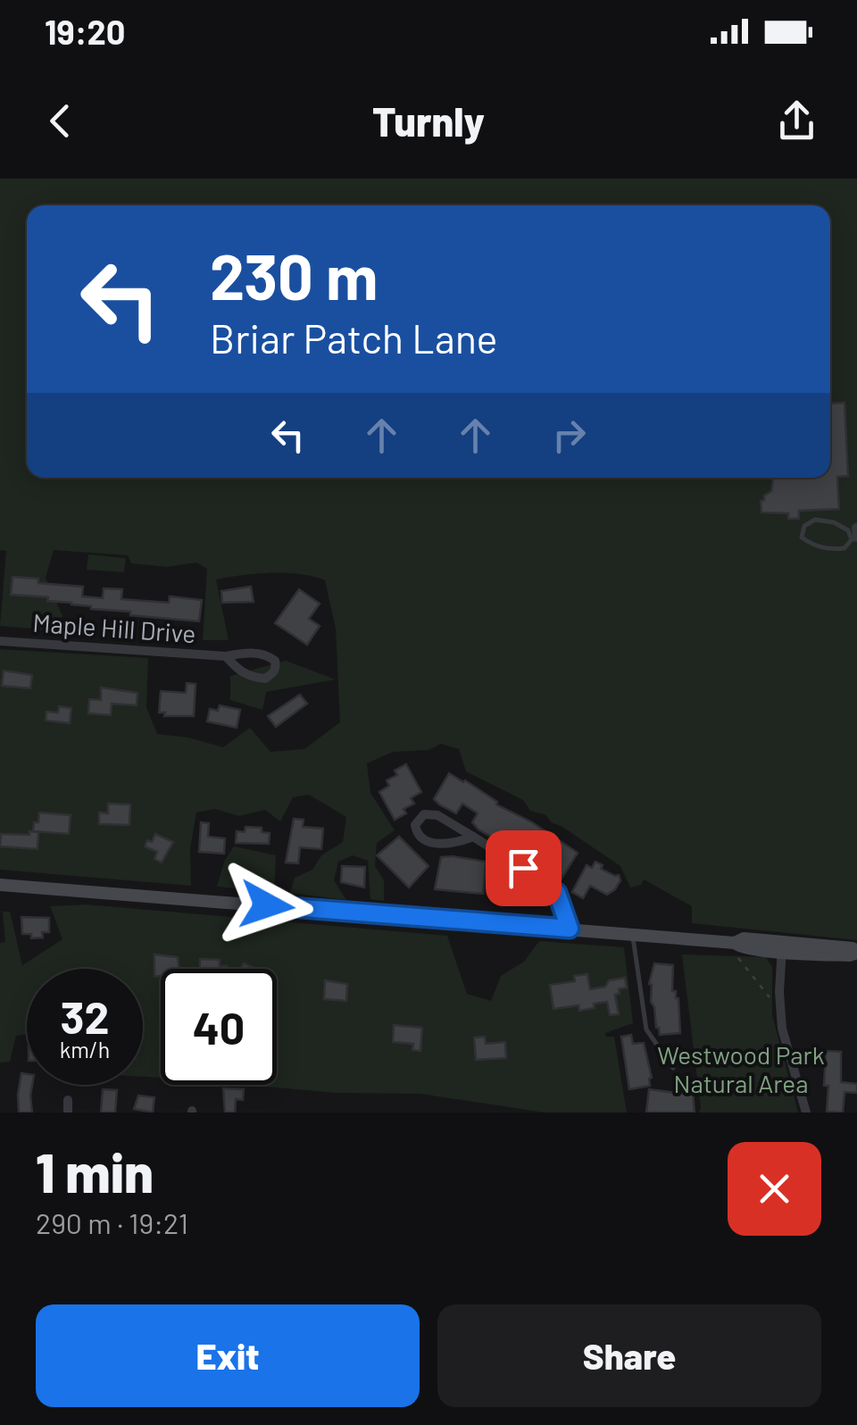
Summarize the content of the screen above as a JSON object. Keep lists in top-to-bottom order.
{
  "streets": {
    "street": ["Maple Hill Drive"]
  },
  "parks": ["Westwood Park Natural Area"],
  "page": {
    "status": "19:20",
    "header": "Turnly",
    "turn": ["230 m", "Briar Patch Lane"],
    "speed": "32 km/h",
    "limit": "40",
    "heading": ["1 min", "290 m · 19:21"],
    "buttons": ["Exit", "Share"]
  }
}
